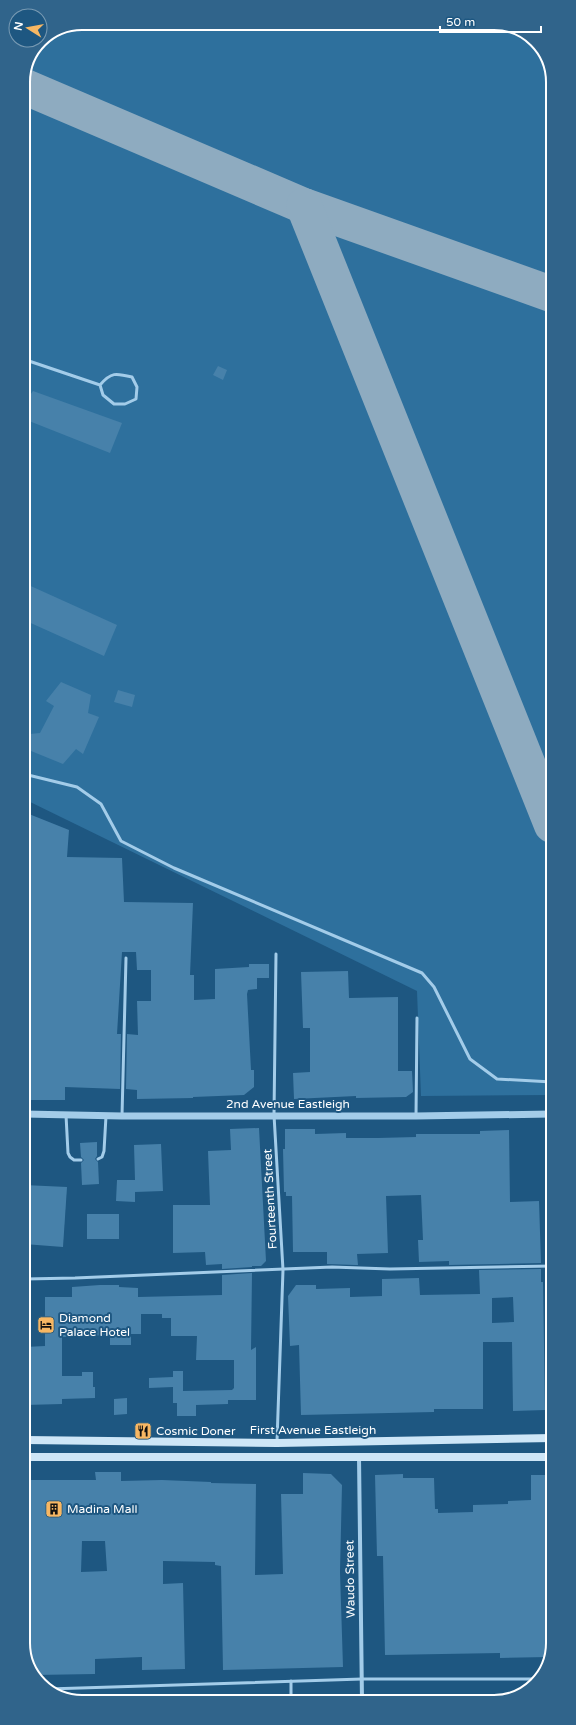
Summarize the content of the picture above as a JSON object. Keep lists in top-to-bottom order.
{
  "streets": {
    "main road": ["First Avenue Eastleigh"],
    "street": ["2nd Avenue Eastleigh", "Waudo Street"],
    "lane": ["Fourteenth Street"]
  },
  "crossings": [
    ["2nd Avenue Eastleigh", "Fourteenth Street"],
    ["Fourteenth Street", "First Avenue Eastleigh"]
  ],
  "places": {
    "hotel": ["Diamond Palace Hotel"],
    "restaurant": ["Cosmic Doner"],
    "building": ["Madina Mall"]
  },
  "scale_bar": "50 m",
  "north": "left"
}
